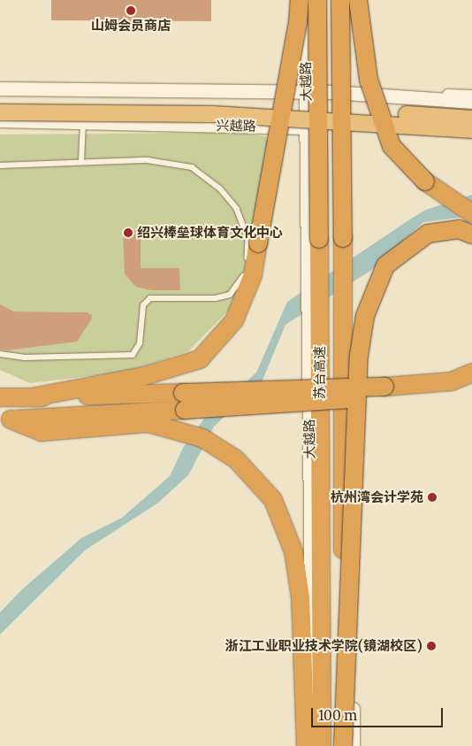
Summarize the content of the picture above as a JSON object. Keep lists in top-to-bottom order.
{
  "streets": {
    "highway": ["苏台高速"],
    "main road": ["大越路", "兴越路"]
  },
  "crossings": [
    ["大越路", "兴越路"]
  ],
  "places": [
    "山姆会员商店",
    "绍兴棒垒球体育文化中心",
    "杭州湾会计学苑",
    "浙江工业职业技术学院(镜湖校区)"
  ],
  "scale_bar": "100 m"
}
